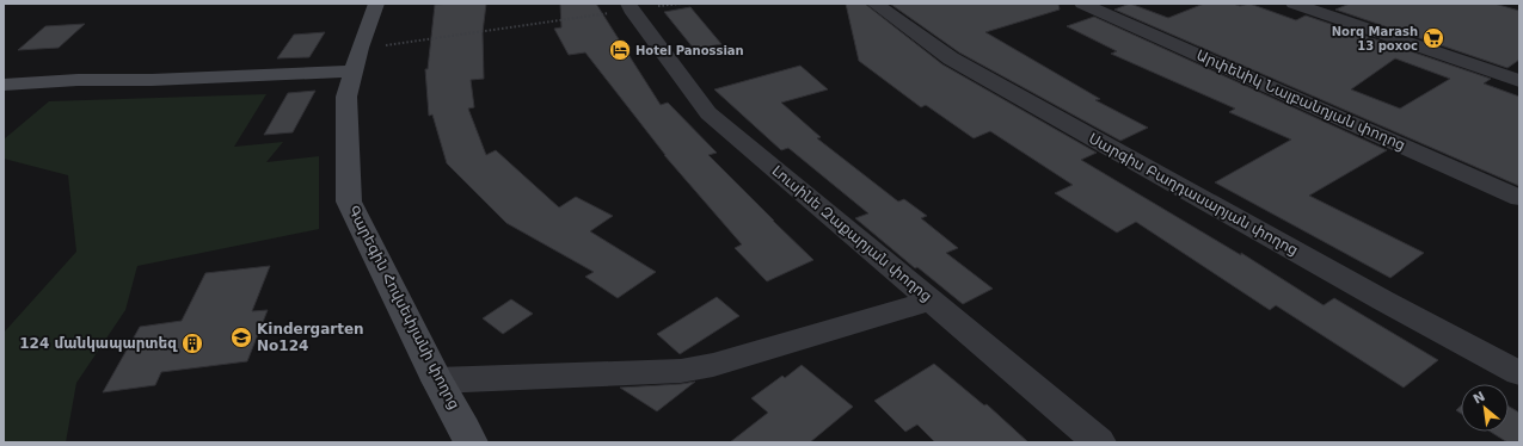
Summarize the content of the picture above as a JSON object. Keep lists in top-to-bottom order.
{
  "streets": {
    "main road": ["Գարեգին Հովսեփյանի փողոց"],
    "street": ["Արփենիկ Նալբանդյան փողոց", "Սարգիս Բաղդասարյան փողոց", "Լուսինե Զաքարյան փողոց"]
  },
  "places": {
    "supermarket": ["Norq Marash 13 poxoc"],
    "hotel": ["Hotel Panossian"],
    "school or university": ["Kindergarten No124"],
    "building": ["124 մանկապարտեզ"]
  },
  "north": "top left"
}
